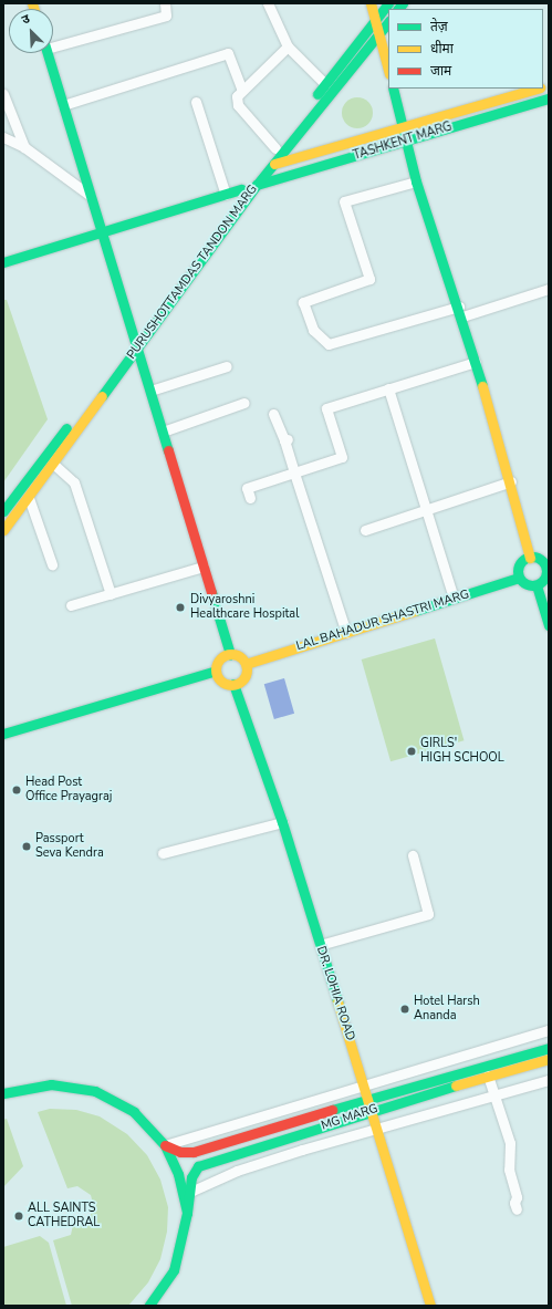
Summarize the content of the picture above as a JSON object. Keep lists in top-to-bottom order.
{
  "streets": {
    "street": [
      "TASHKENT MARG",
      "PURUSHOTTAMDAS TANDON MARG",
      "LAL BAHADUR SHASTRI MARG",
      "DR. LOHIA ROAD",
      "MG MARG"
    ]
  },
  "crossings": [
    ["TASHKENT MARG", "PURUSHOTTAMDAS TANDON MARG"],
    ["LAL BAHADUR SHASTRI MARG", "DR. LOHIA ROAD"],
    ["DR. LOHIA ROAD", "MG MARG"]
  ],
  "places": [
    "Divyaroshni Healthcare Hospital",
    "GIRLS' HIGH SCHOOL",
    "Head Post Office Prayagraj",
    "Passport Seva Kendra",
    "Hotel Harsh Ananda",
    "ALL SAINTS CATHEDRAL"
  ],
  "legend": ["तेज़", "धीमा", "जाम"],
  "north": "top left"
}
